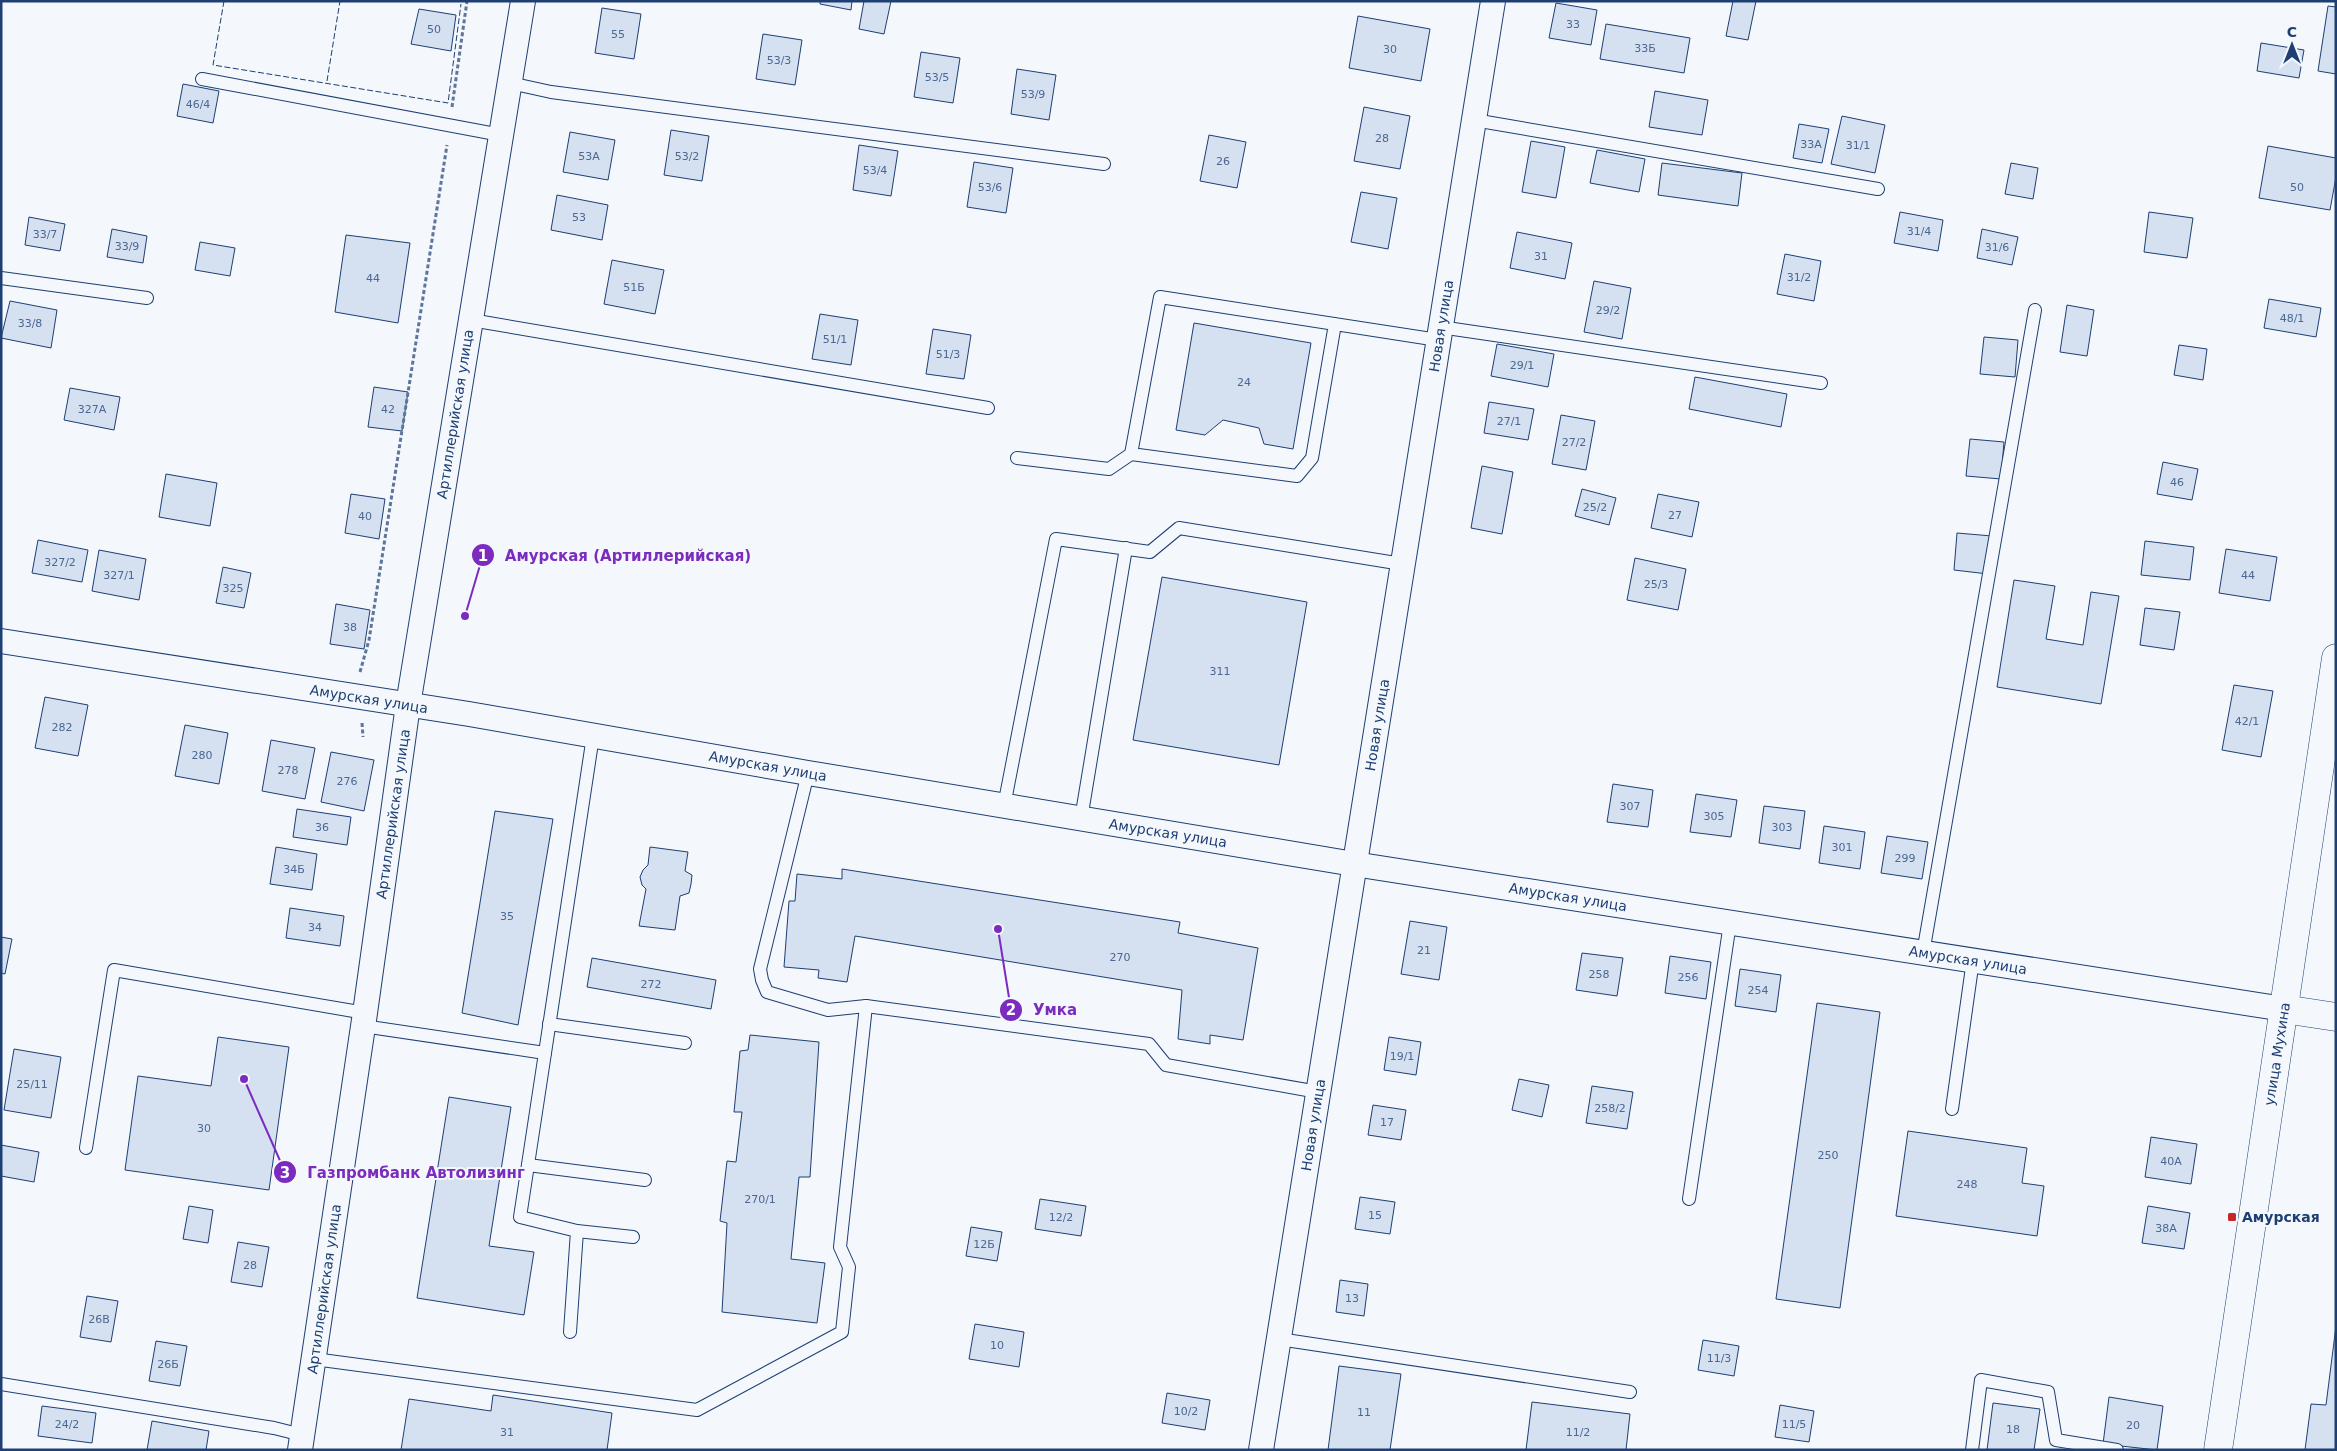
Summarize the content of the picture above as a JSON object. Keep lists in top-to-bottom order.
{
  "streets": {
    "main road": ["Амурская улица", "улица Мухина"],
    "street": ["Новая улица", "Артиллерийская улица"]
  },
  "crossings": [
    ["Новая улица", "Амурская улица"],
    ["Артиллерийская улица", "Амурская улица"],
    ["Амурская улица", "улица Мухина"]
  ],
  "places": {
    "other": ["Амурская (Артиллерийская)", "Умка", "Газпромбанк Автолизинг"],
    "transit": ["Амурская"]
  },
  "house_numbers": [
    "33",
    "50",
    "55",
    "33Б",
    "30",
    "53/3",
    "53/5",
    "53/9",
    "46/4",
    "28",
    "33А",
    "31/1",
    "53А",
    "53/2",
    "26",
    "53/4",
    "53/6",
    "50",
    "53",
    "31/4",
    "33/7",
    "33/9",
    "31/6",
    "31",
    "31/2",
    "44",
    "51Б",
    "29/2",
    "48/1",
    "33/8",
    "51/1",
    "51/3",
    "29/1",
    "24",
    "327А",
    "42",
    "27/1",
    "27/2",
    "46",
    "25/2",
    "27",
    "40",
    "327/2",
    "327/1",
    "44",
    "25/3",
    "325",
    "38",
    "311",
    "42/1",
    "282",
    "280",
    "278",
    "276",
    "307",
    "305",
    "36",
    "303",
    "301",
    "299",
    "34Б",
    "35",
    "34",
    "21",
    "270",
    "258",
    "256",
    "272",
    "254",
    "19/1",
    "25/11",
    "258/2",
    "17",
    "30",
    "250",
    "40А",
    "248",
    "270/1",
    "15",
    "12/2",
    "38А",
    "12Б",
    "28",
    "13",
    "26В",
    "10",
    "11/3",
    "26Б",
    "10/2",
    "11",
    "24/2",
    "11/5",
    "20",
    "18",
    "31",
    "11/2"
  ],
  "north": "top"
}
